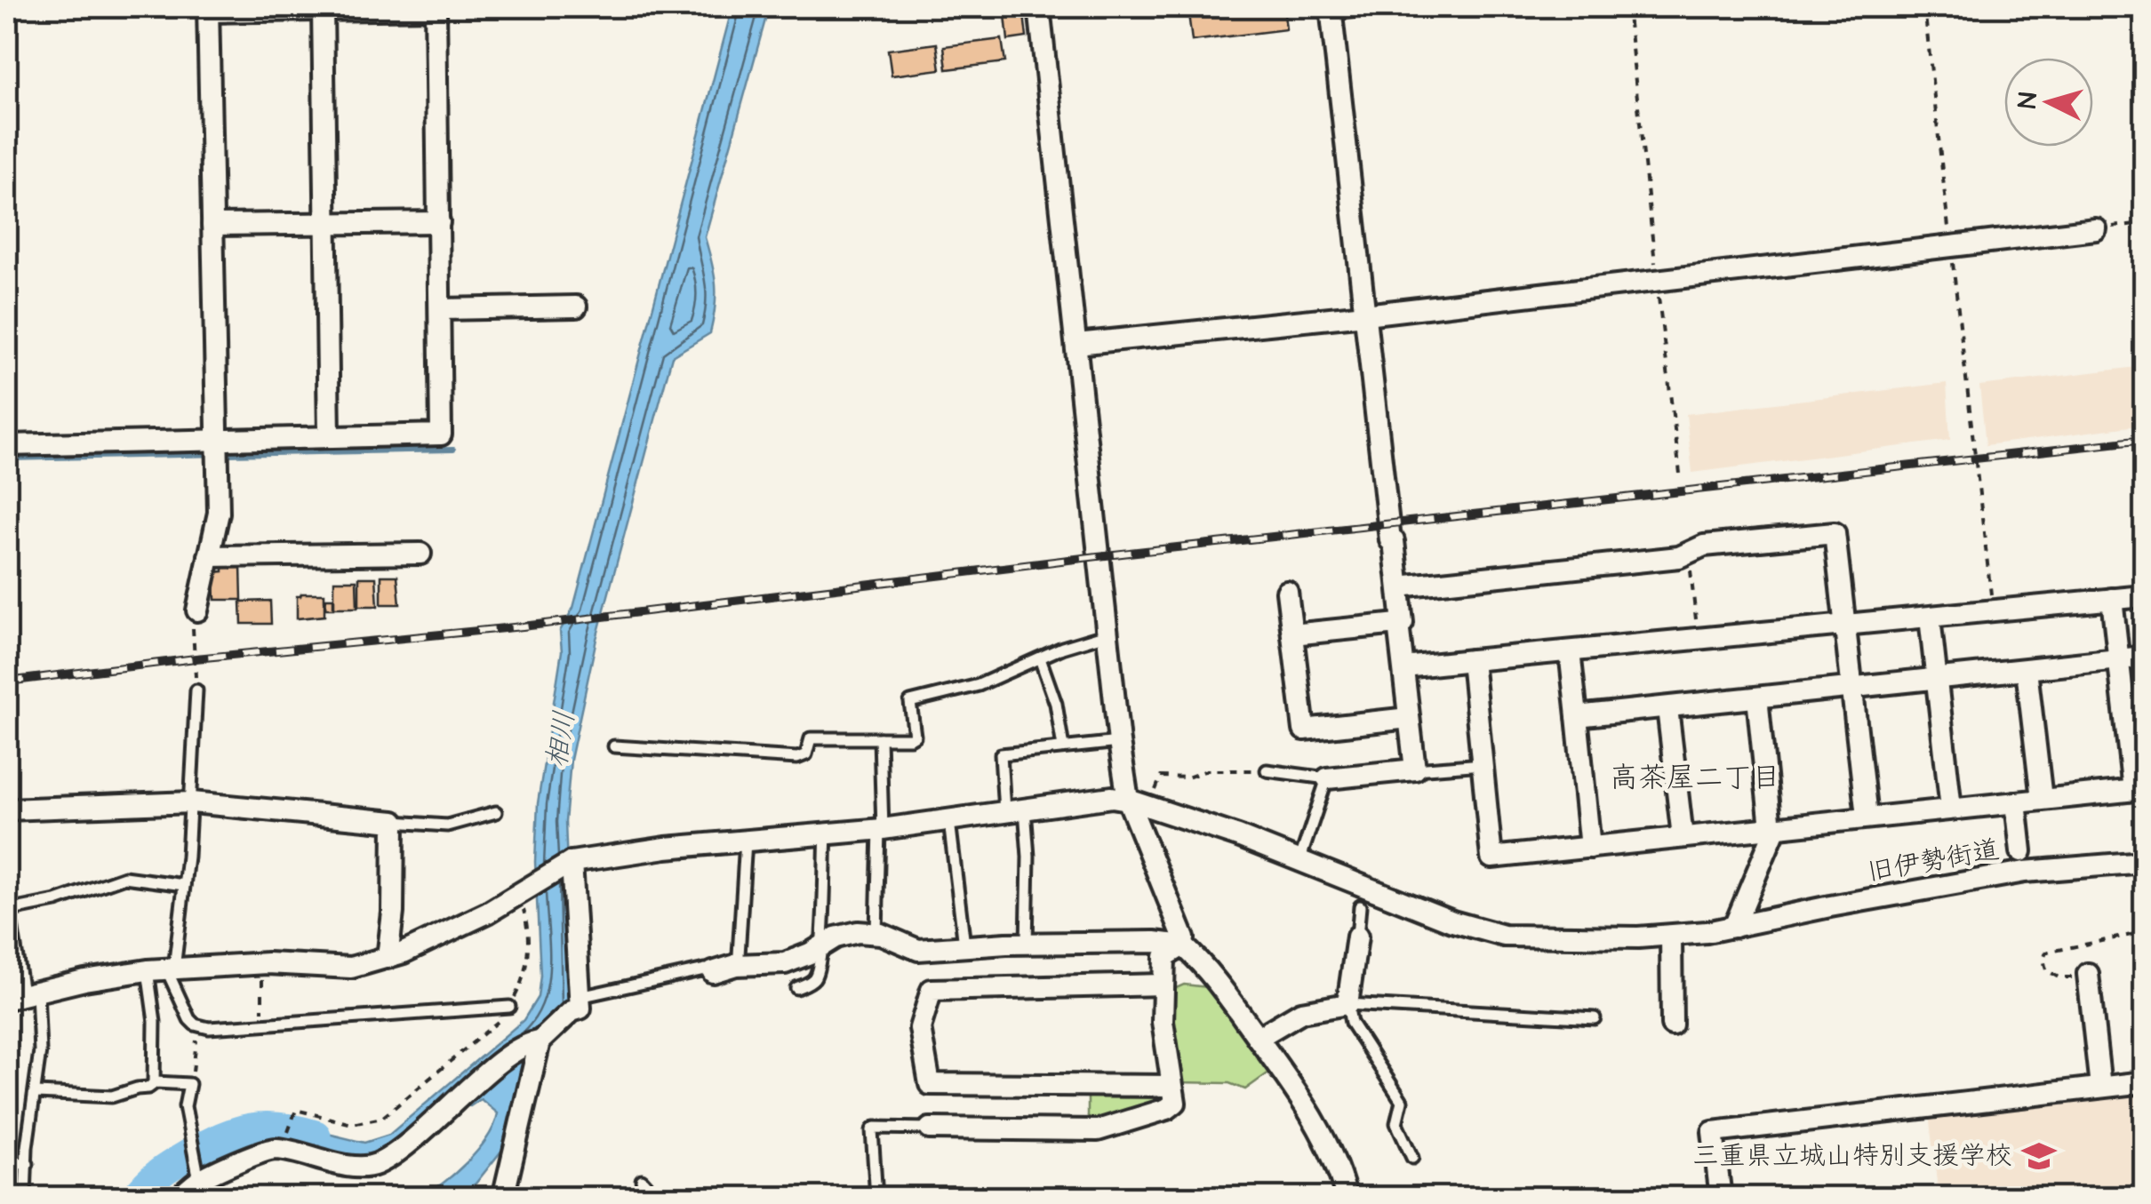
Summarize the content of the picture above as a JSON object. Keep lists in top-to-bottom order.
{
  "streets": {
    "street": ["旧伊勢街道"]
  },
  "districts": ["高茶屋二丁目"],
  "water": ["相川"],
  "places": {
    "school or university": ["三重県立城山特別支援学校"]
  },
  "north": "left"
}
